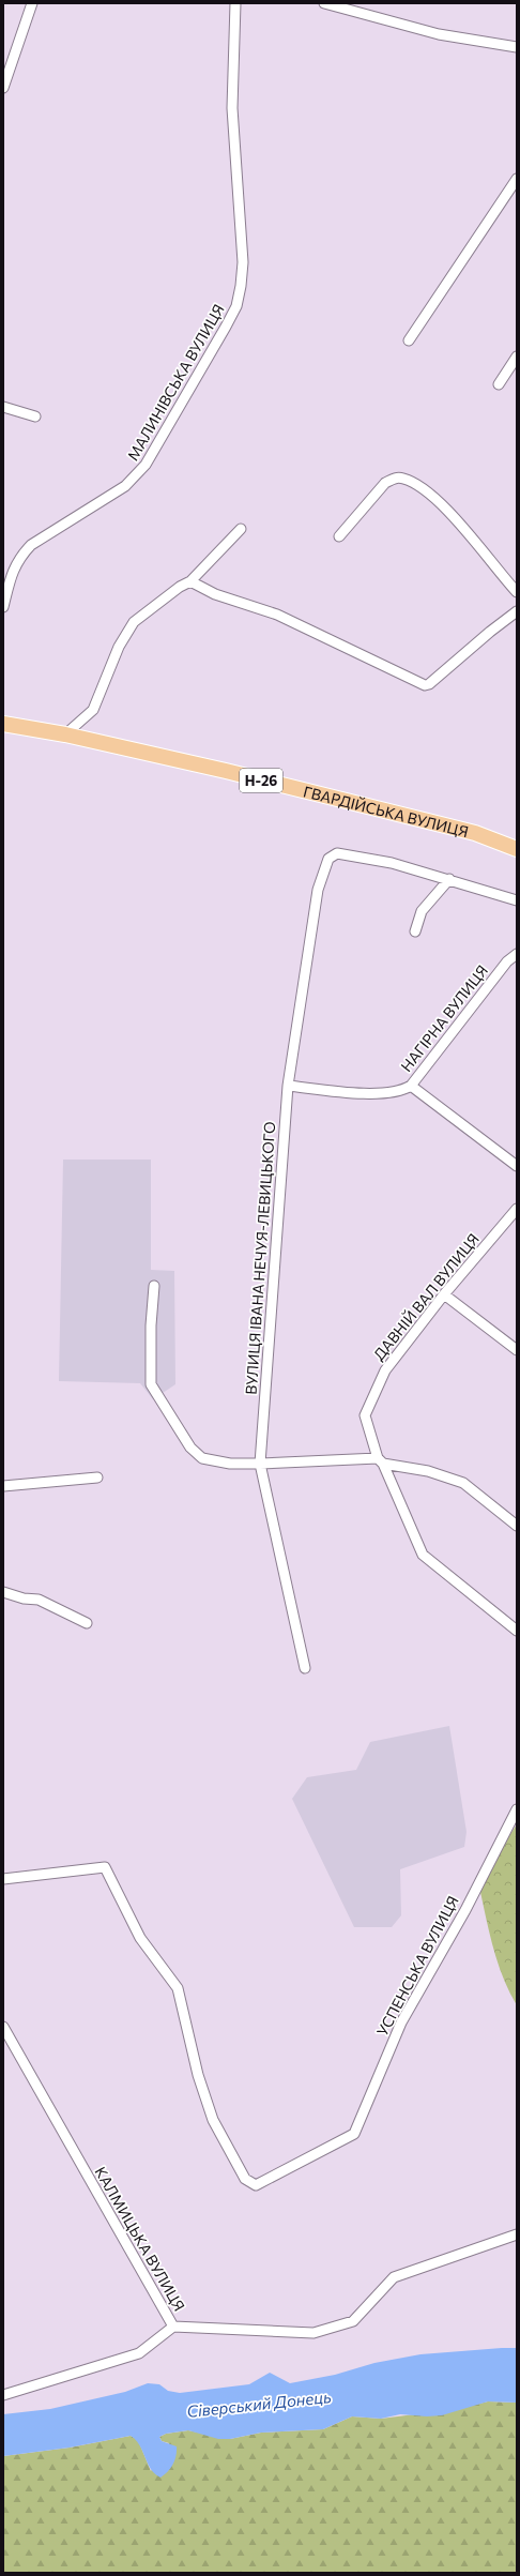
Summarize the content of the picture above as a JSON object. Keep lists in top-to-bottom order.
{
  "streets": {
    "main road": ["Н-26", "ГВАРДІЙСЬКА ВУЛИЦЯ"],
    "street": [
      "МАЛИНІВСЬКА ВУЛИЦЯ",
      "НАГІРНА ВУЛИЦЯ",
      "ВУЛИЦЯ ІВАНА НЕЧУЯ-ЛЕВИЦЬКОГО",
      "ДАВНІЙ ВАЛ ВУЛИЦЯ",
      "УСПЕНСЬКА ВУЛИЦЯ",
      "КАЛМИЦЬКА ВУЛИЦЯ"
    ]
  },
  "crossings": [
    ["НАГІРНА ВУЛИЦЯ", "ВУЛИЦЯ ІВАНА НЕЧУЯ-ЛЕВИЦЬКОГО"]
  ],
  "water": ["Сіверський Донець"]
}
